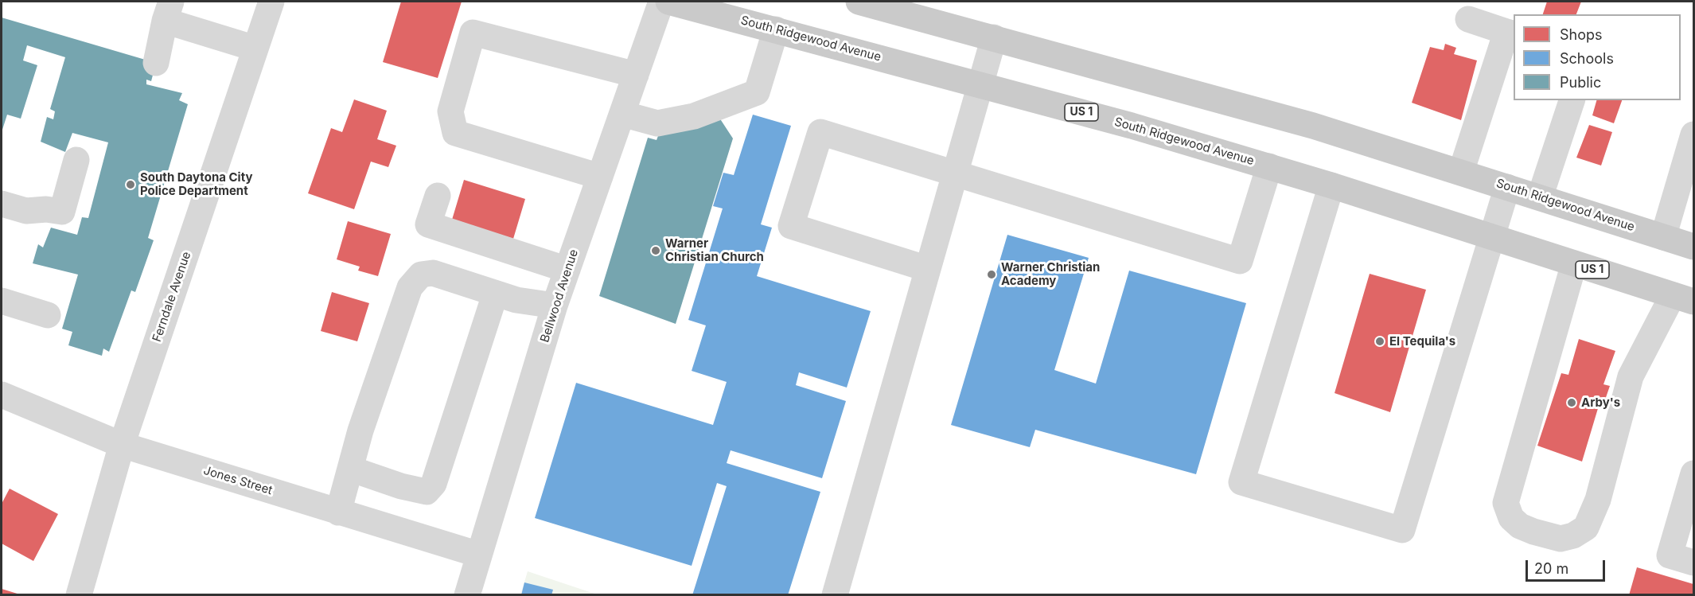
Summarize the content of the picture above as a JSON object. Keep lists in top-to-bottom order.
{
  "streets": {
    "main road": ["South Ridgewood Avenue", "US 1"],
    "street": ["Bellwood Avenue", "Ferndale Avenue", "Jones Street"]
  },
  "crossings": [
    ["Bellwood Avenue", "Jones Street"],
    ["Ferndale Avenue", "Jones Street"]
  ],
  "places": [
    "South Daytona City Police Department",
    "Warner Christian Church",
    "Warner Christian Academy",
    "El Tequila's",
    "Arby's"
  ],
  "legend": ["Shops", "Schools", "Public"],
  "scale_bar": "20 m"
}
